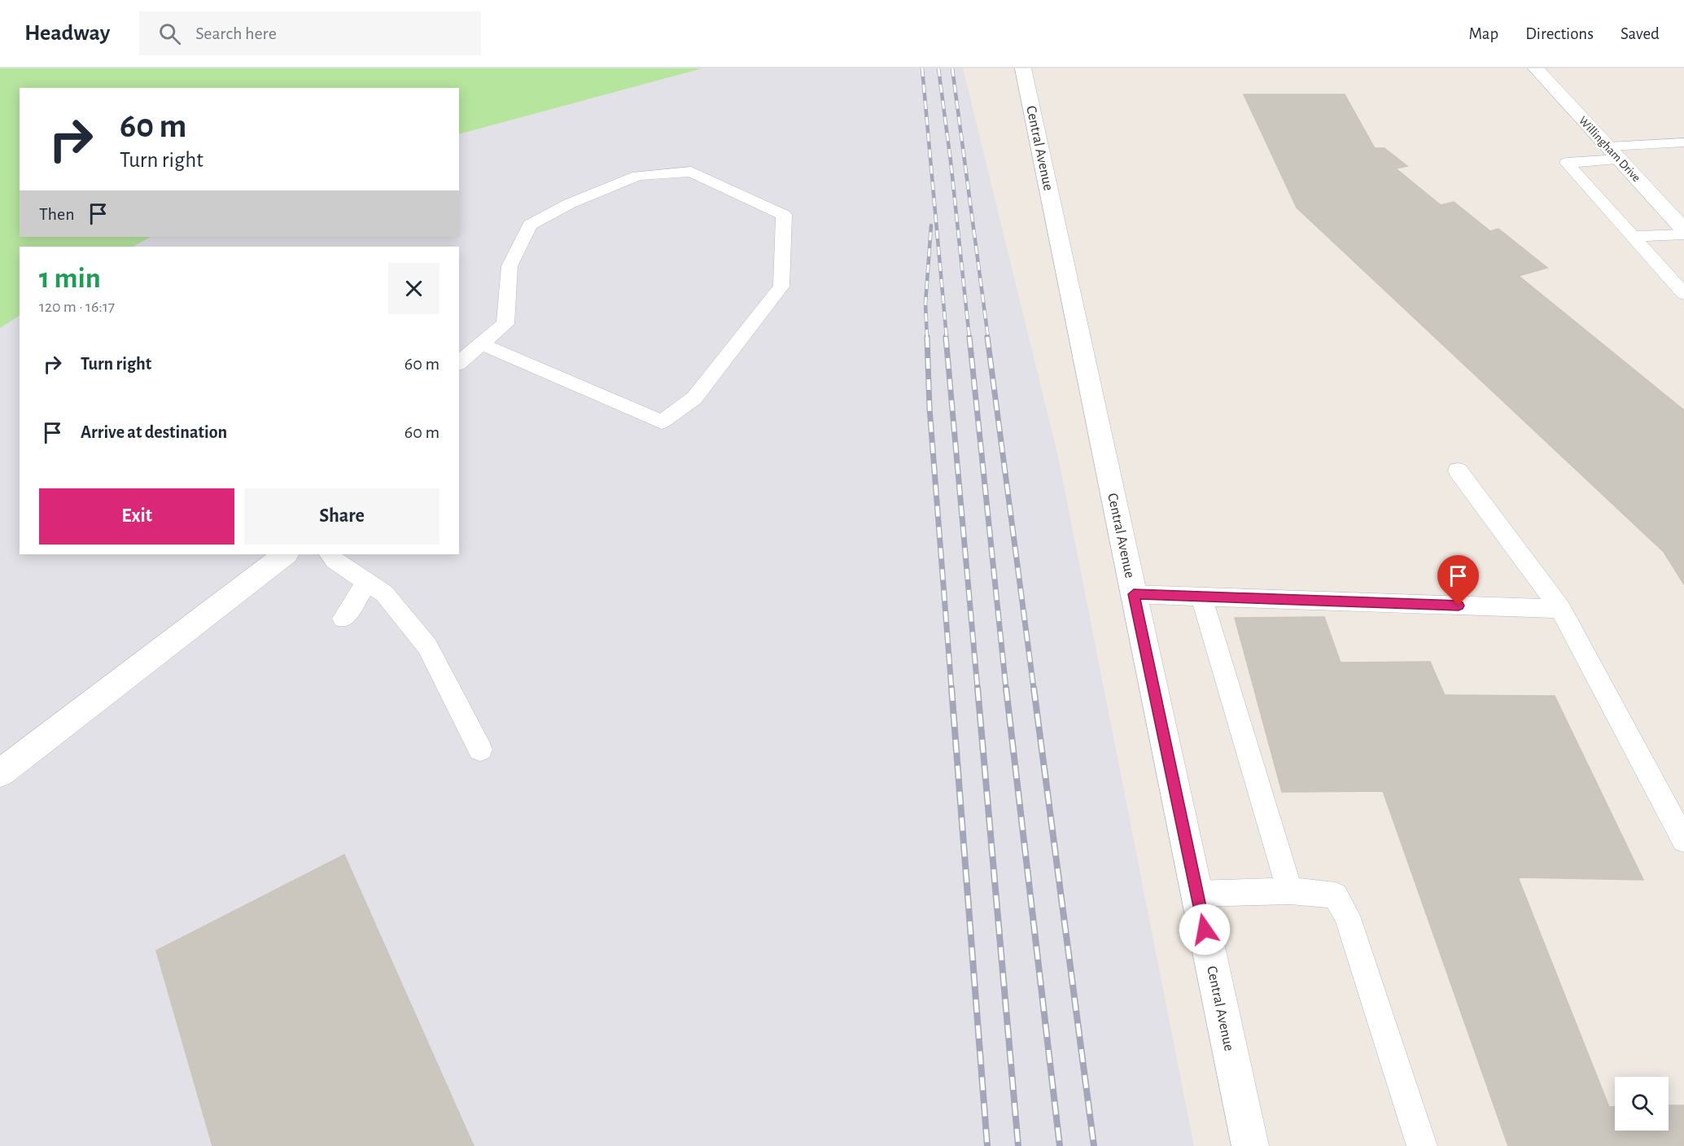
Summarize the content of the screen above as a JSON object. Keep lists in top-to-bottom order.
{
  "streets": {
    "street": ["Central Avenue", "Willingham Drive"]
  },
  "page": {
    "header": "Headway",
    "search": "Search here",
    "nav": ["Map", "Directions", "Saved"],
    "turn": ["60 m", "Turn right"],
    "then": "Then",
    "heading": ["1 min", "120 m · 16:17"],
    "list": [
      {
        "name": "Turn right",
        "value": "60 m"
      },
      {
        "name": "Arrive at destination",
        "value": "60 m"
      }
    ],
    "buttons": ["Exit", "Share"]
  }
}
